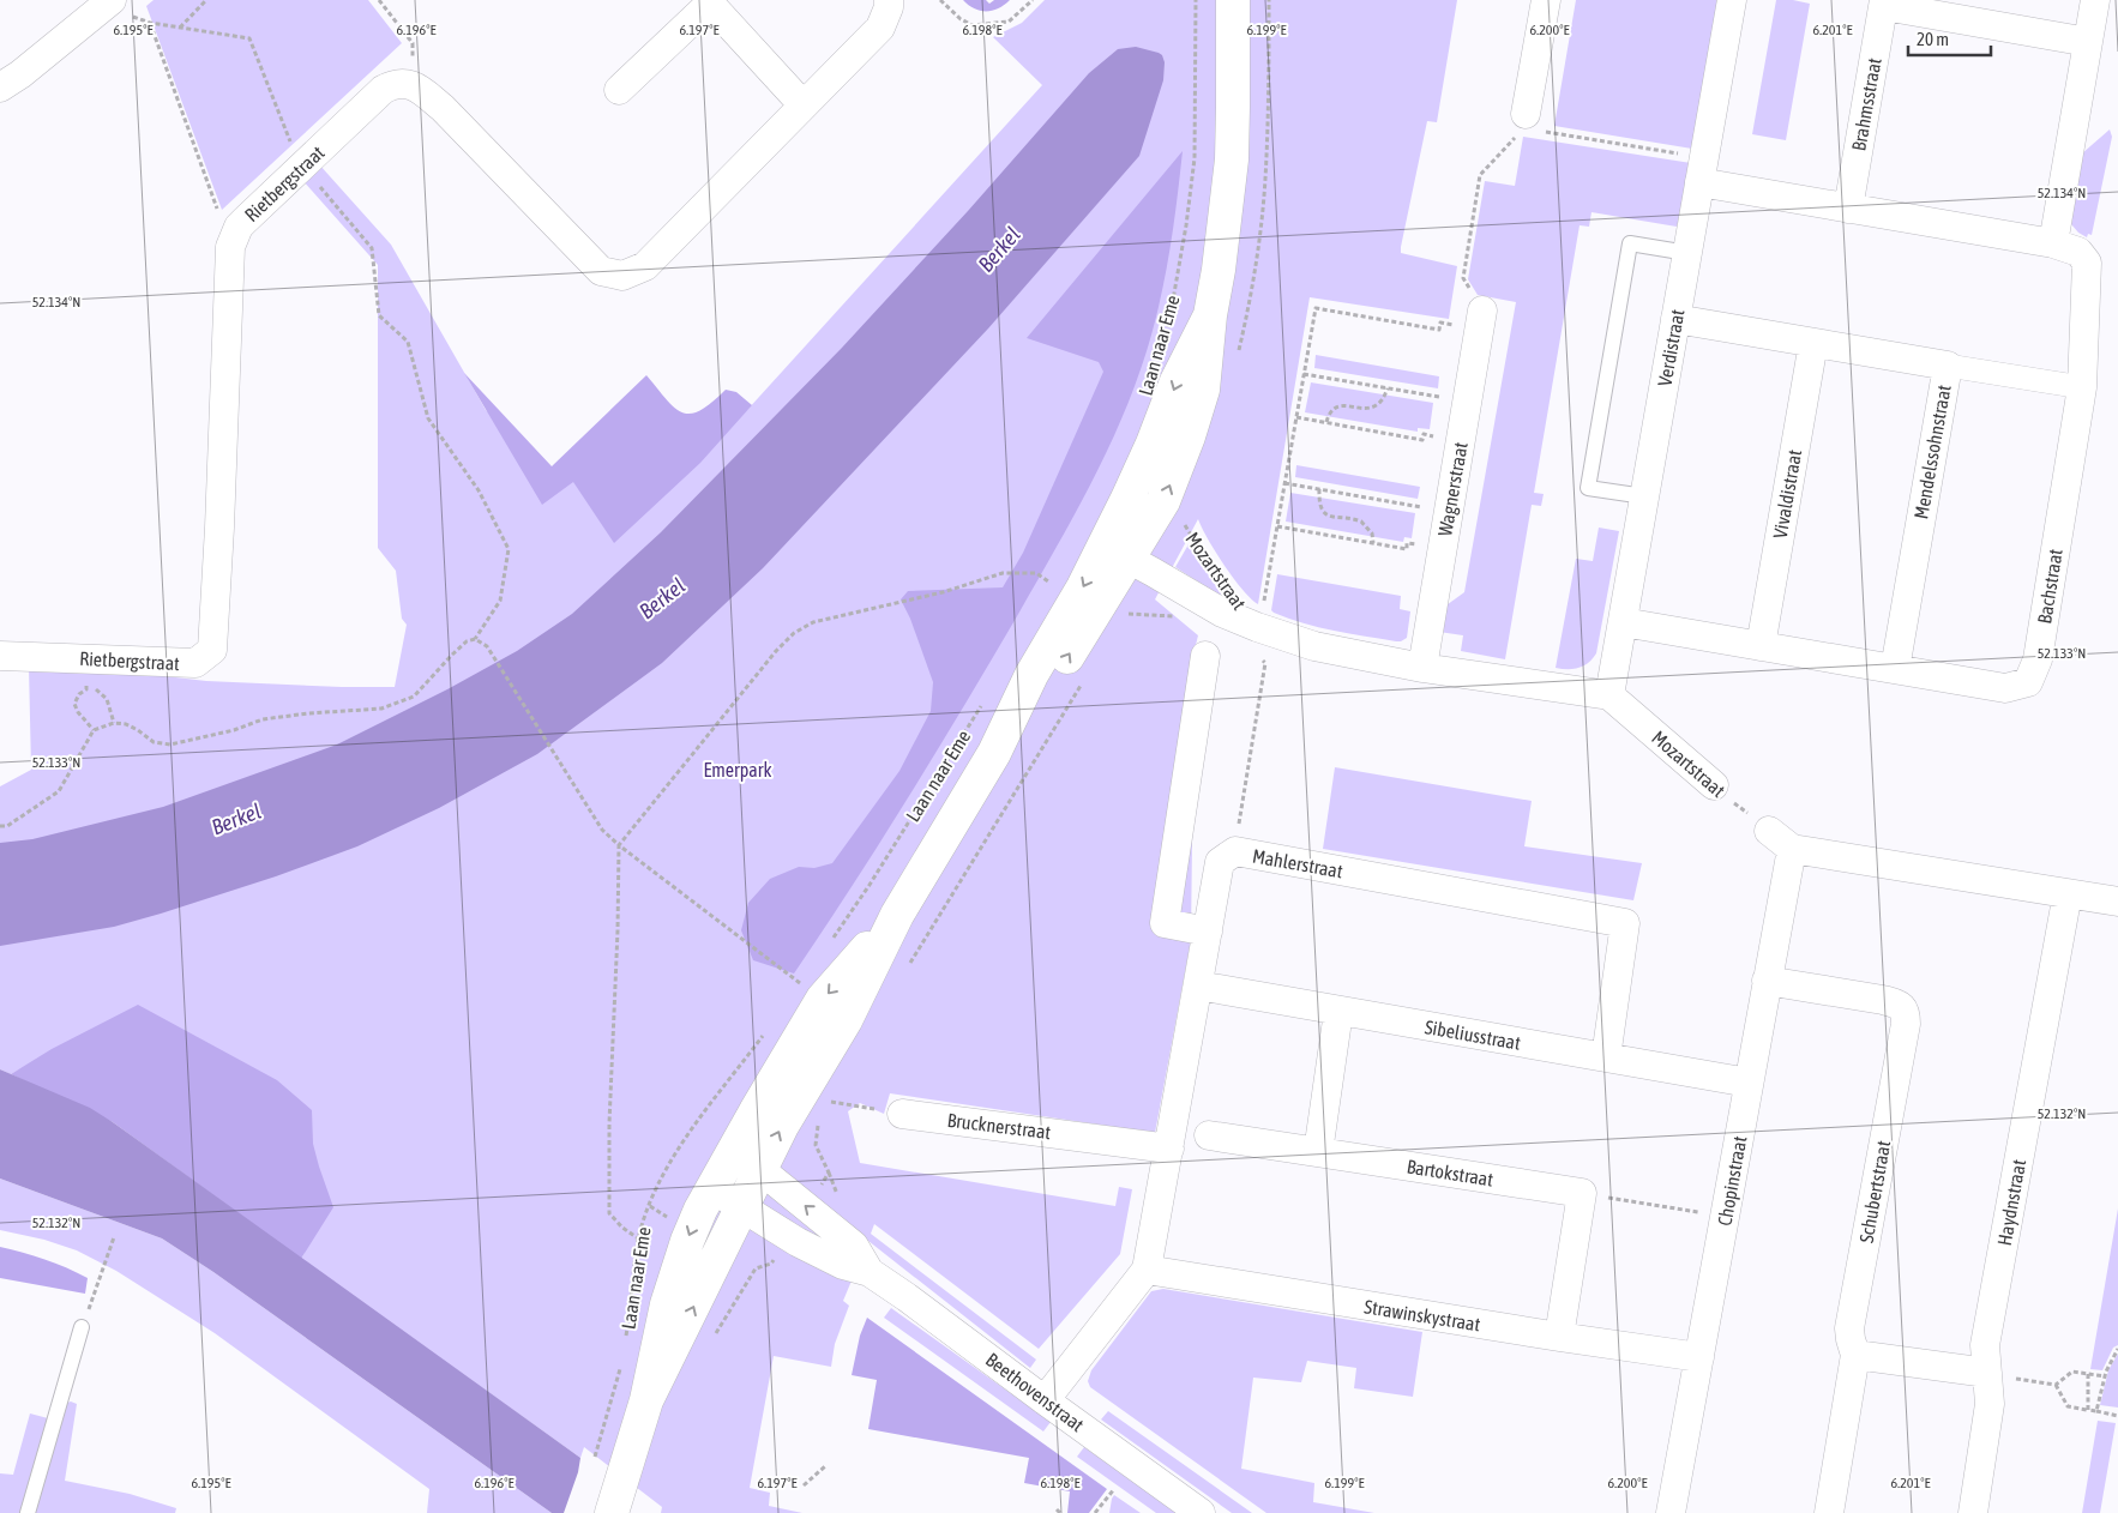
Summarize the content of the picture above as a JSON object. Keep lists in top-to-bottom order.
{
  "streets": {
    "street": [
      "Brahmsstraat",
      "Rietbergstraat",
      "Laan naar Eme",
      "Verdistraat",
      "Mendelssohnstraat",
      "Wagnerstraat",
      "Vivaldistraat",
      "Mozartstraat",
      "Bachstraat",
      "Mahlerstraat",
      "Sibeliusstraat",
      "Brucknerstraat",
      "Bartokstraat",
      "Chopinstraat",
      "Schubertstraat",
      "Haydnstraat",
      "Strawinskystraat",
      "Beethovenstraat"
    ]
  },
  "crossings": [
    ["Laan naar Eme", "Mozartstraat"],
    ["Laan naar Eme", "Beethovenstraat"],
    ["Verdistraat", "Mendelssohnstraat"],
    ["Verdistraat", "Mozartstraat"],
    ["Verdistraat", "Bachstraat"],
    ["Mendelssohnstraat", "Vivaldistraat"],
    ["Mendelssohnstraat", "Bachstraat"],
    ["Wagnerstraat", "Mozartstraat"],
    ["Vivaldistraat", "Bachstraat"],
    ["Mahlerstraat", "Sibeliusstraat"],
    ["Sibeliusstraat", "Chopinstraat"],
    ["Chopinstraat", "Schubertstraat"],
    ["Chopinstraat", "Strawinskystraat"]
  ],
  "water": ["Berkel"],
  "parks": ["Emerpark"],
  "scale_bar": "20 m",
  "coordinates": [
    "6.195°E",
    "6.196°E",
    "6.197°E",
    "6.198°E",
    "6.199°E",
    "6.200°E",
    "6.201°E",
    "52.134°N",
    "52.133°N",
    "52.132°N"
  ]
}
